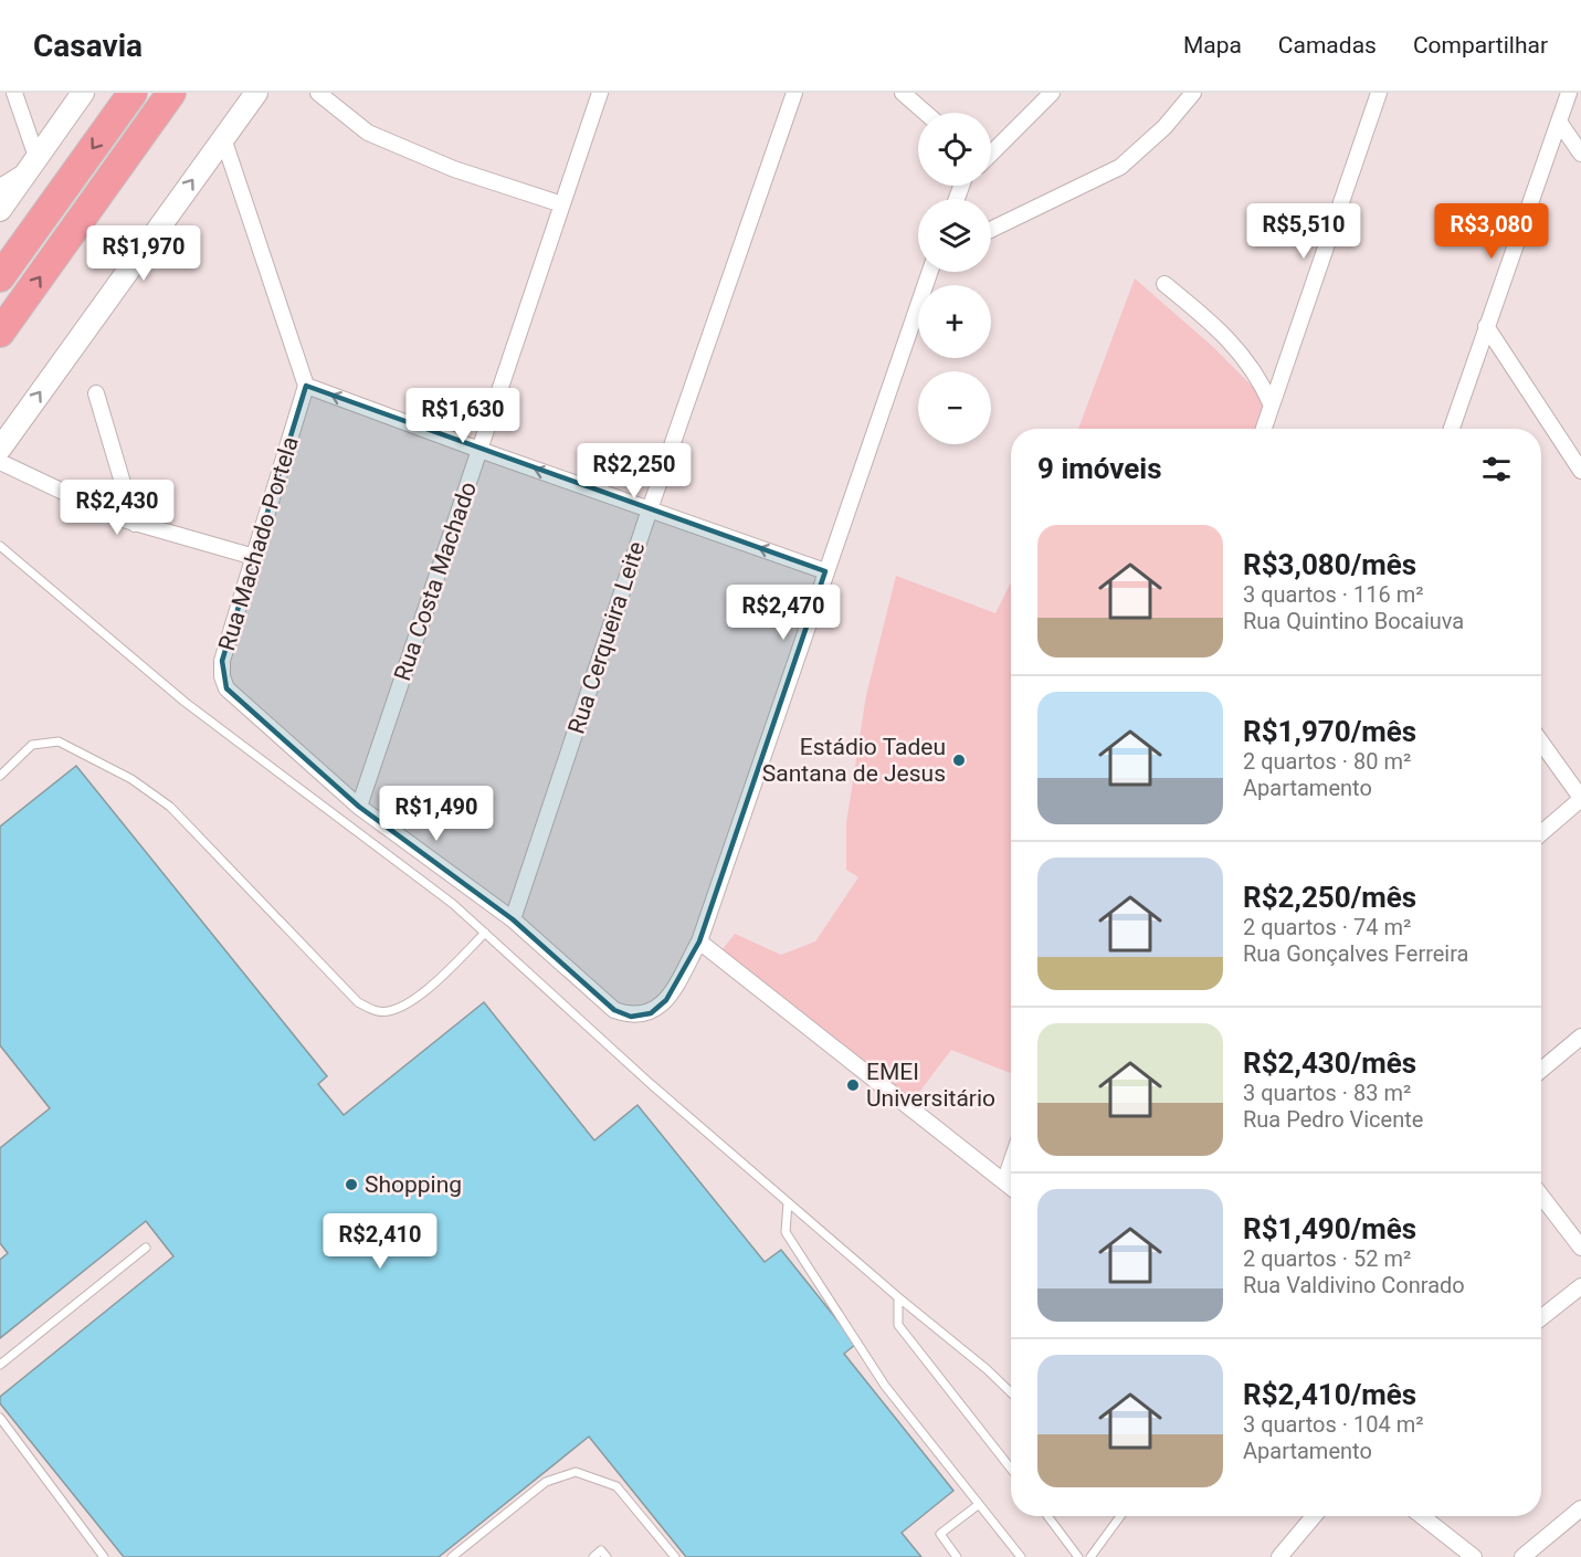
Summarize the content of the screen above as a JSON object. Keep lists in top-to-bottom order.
{
  "streets": {
    "street": ["Rua Machado Portela", "Rua Costa Machado", "Rua Cerqueira Leite"]
  },
  "crossings": [
    ["Rua Machado Portela", "Rua Costa Machado"]
  ],
  "places": ["Estádio Tadeu Santana de Jesus", "EMEI Universitário", "Shopping"],
  "page": {
    "header": "Casavia",
    "nav": ["Mapa", "Camadas", "Compartilhar"],
    "map_buttons": ["+", "−"],
    "price": [
      "R$5,510",
      "R$3,080",
      "R$1,970",
      "R$1,630",
      "R$2,250",
      "R$2,430",
      "R$2,470",
      "R$1,490",
      "R$2,410"
    ],
    "heading": "9 imóveis",
    "list": [
      {
        "name": "R$3,080/mês",
        "note": "3 quartos · 116 m² · Rua Quintino Bocaiuva"
      },
      {
        "name": "R$1,970/mês",
        "note": "2 quartos · 80 m² · Apartamento"
      },
      {
        "name": "R$2,250/mês",
        "note": "2 quartos · 74 m² · Rua Gonçalves Ferreira"
      },
      {
        "name": "R$2,430/mês",
        "note": "3 quartos · 83 m² · Rua Pedro Vicente"
      },
      {
        "name": "R$1,490/mês",
        "note": "2 quartos · 52 m² · Rua Valdivino Conrado"
      },
      {
        "name": "R$2,410/mês",
        "note": "3 quartos · 104 m² · Apartamento"
      }
    ]
  }
}
